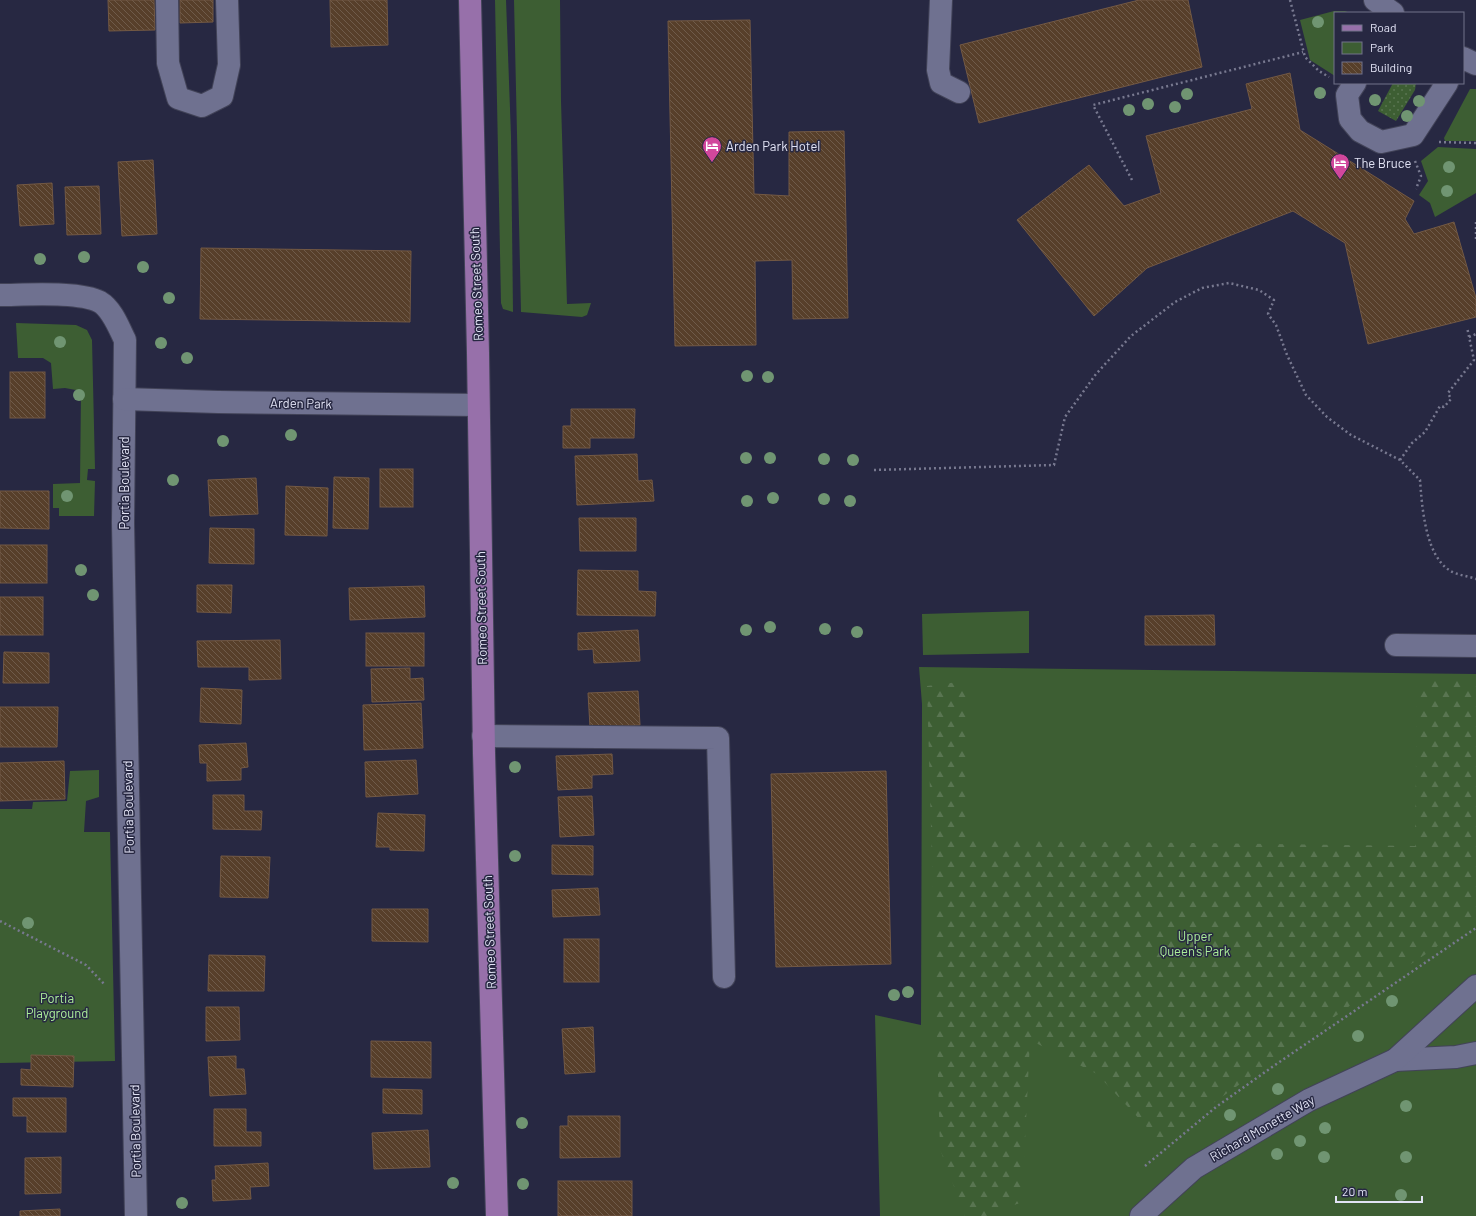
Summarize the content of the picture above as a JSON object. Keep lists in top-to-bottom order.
{
  "streets": {
    "main road": ["Romeo Street South"],
    "street": ["Arden Park", "Portia Boulevard", "Richard Monette Way"]
  },
  "crossings": [
    ["Romeo Street South", "Arden Park"],
    ["Arden Park", "Portia Boulevard"]
  ],
  "parks": ["Upper Queen's Park", "Portia Playground"],
  "places": {
    "hotel": ["Arden Park Hotel", "The Bruce"]
  },
  "legend": ["Road", "Park", "Building"],
  "scale_bar": "20 m"
}
